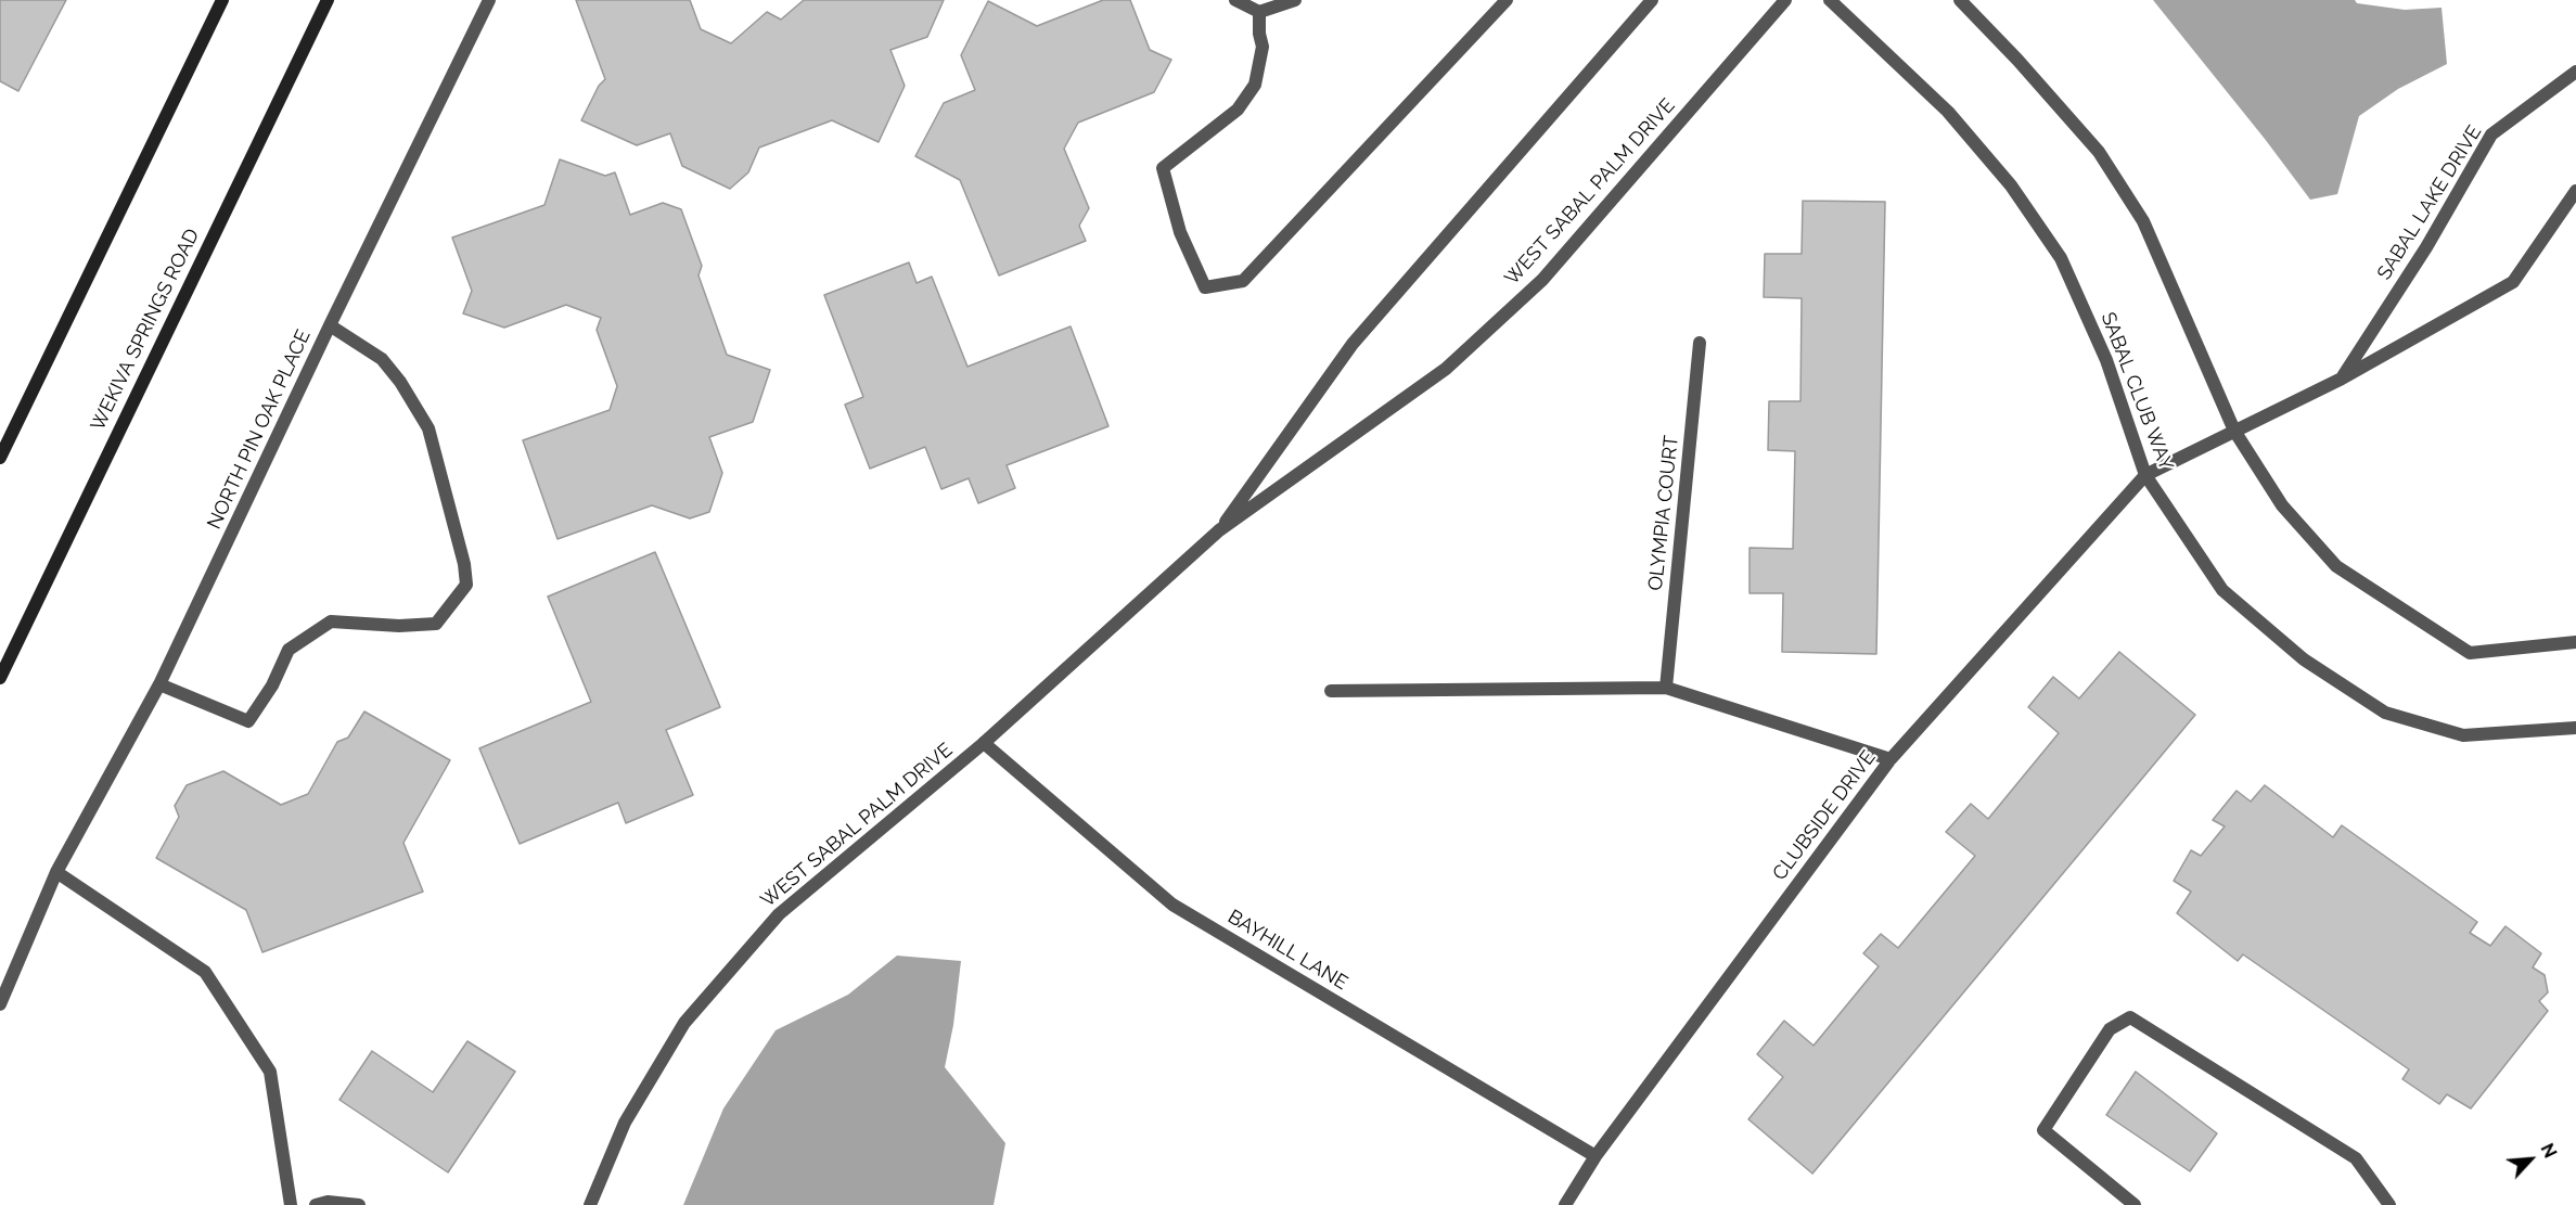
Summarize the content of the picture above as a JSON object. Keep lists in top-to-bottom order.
{
  "streets": {
    "main road": ["WEKIVA SPRINGS ROAD"],
    "street": [
      "WEST SABAL PALM DRIVE",
      "SABAL LAKE DRIVE",
      "SABAL CLUB WAY",
      "NORTH PIN OAK PLACE",
      "OLYMPIA COURT",
      "CLUBSIDE DRIVE",
      "BAYHILL LANE"
    ]
  },
  "crossings": [
    ["WEST SABAL PALM DRIVE", "BAYHILL LANE"],
    ["SABAL CLUB WAY", "CLUBSIDE DRIVE"],
    ["CLUBSIDE DRIVE", "BAYHILL LANE"]
  ],
  "north": "top right"
}
